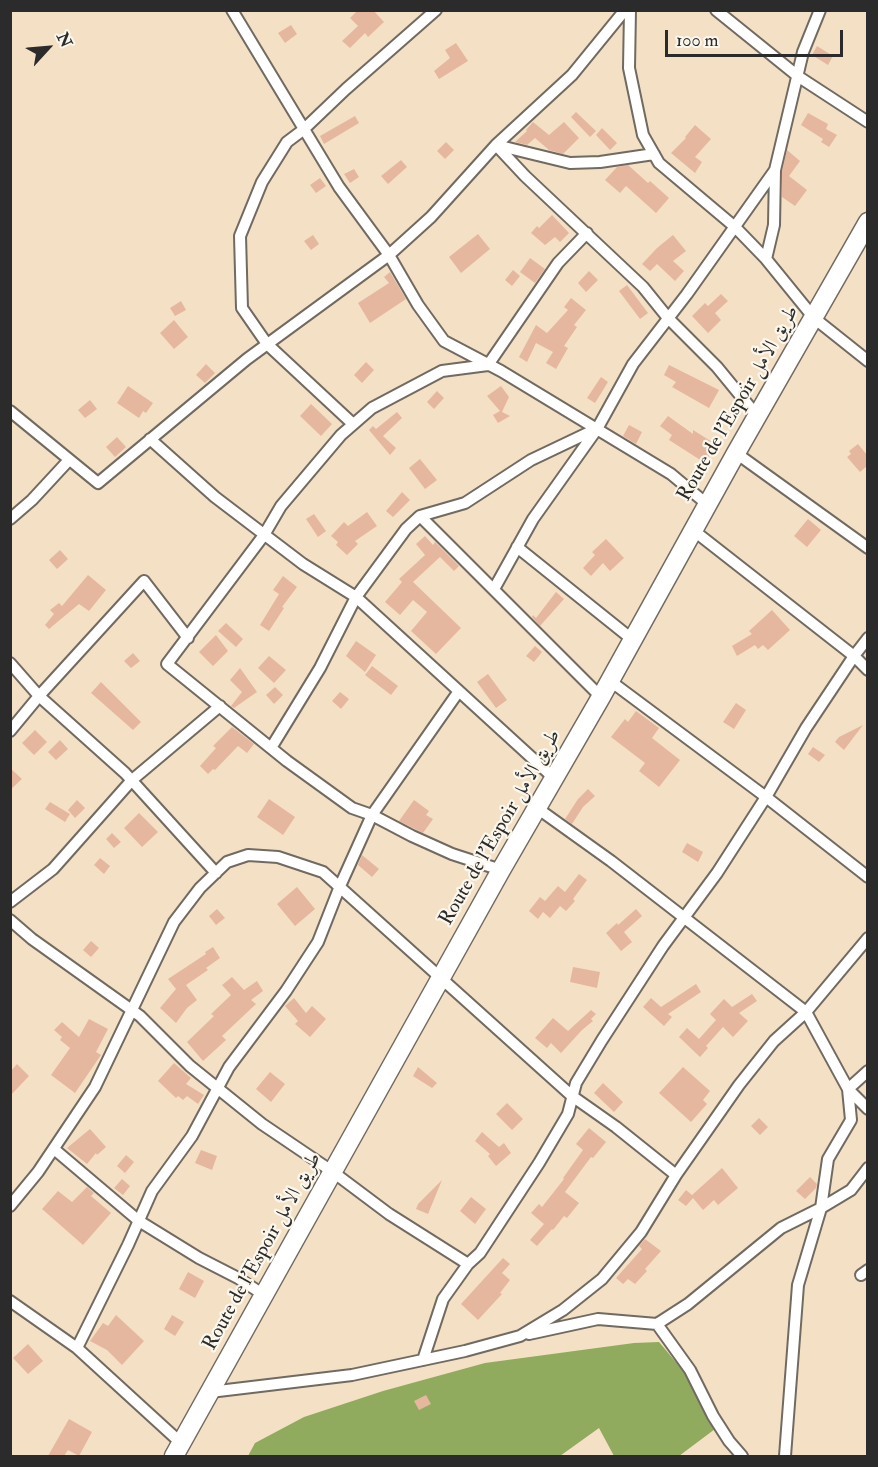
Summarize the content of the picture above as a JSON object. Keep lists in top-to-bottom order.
{
  "streets": {
    "highway": ["Route de l’Espoir طريق الأمل"]
  },
  "scale_bar": "100 m",
  "north": "top right"
}
